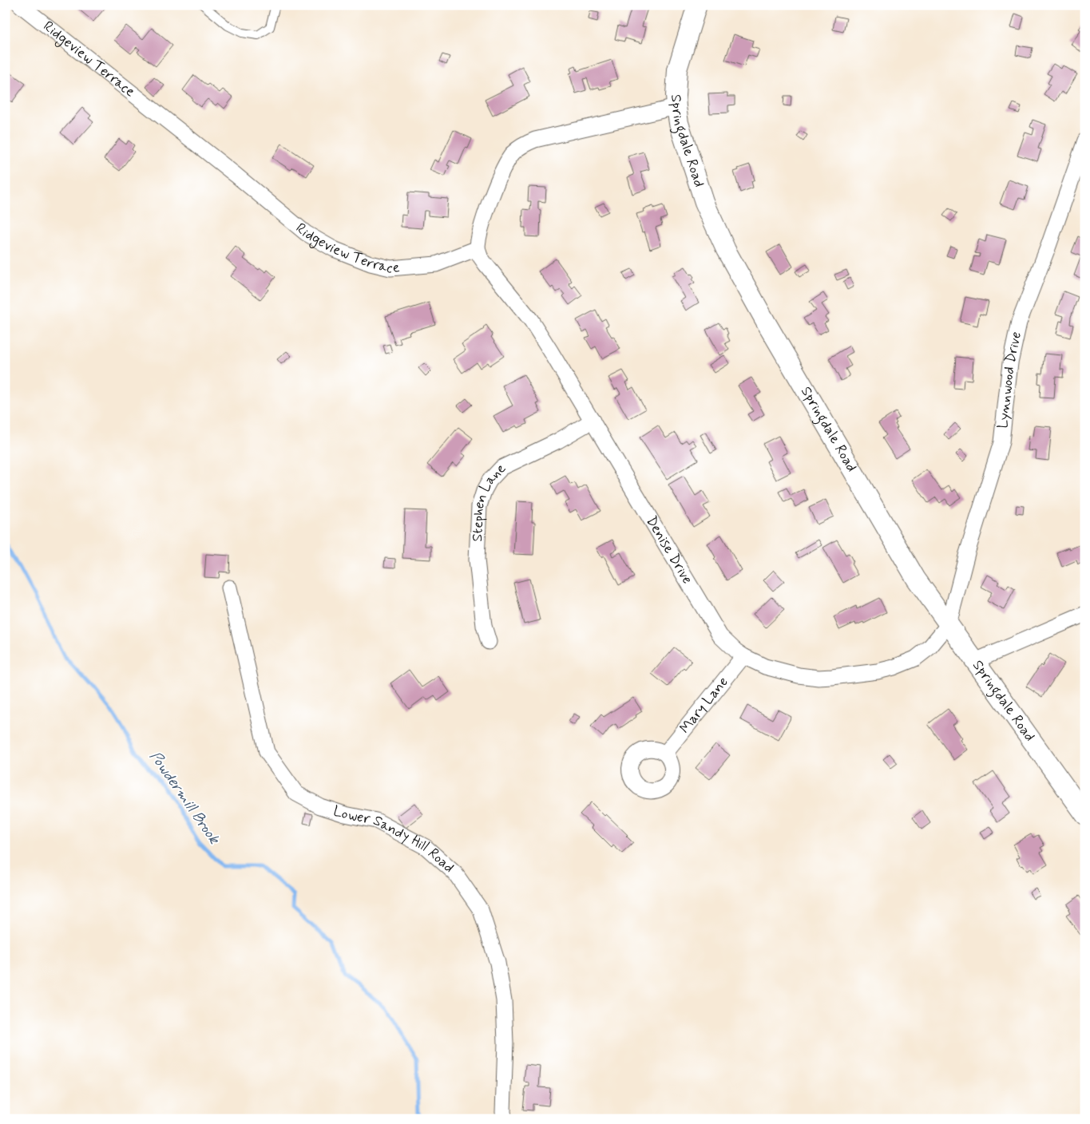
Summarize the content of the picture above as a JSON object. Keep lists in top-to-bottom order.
{
  "streets": {
    "street": [
      "Ridgeview Terrace",
      "Springdale Road",
      "Lynnwood Drive",
      "Stephen Lane",
      "Denise Drive",
      "Mary Lane",
      "Lower Sandy Hill Road"
    ]
  },
  "crossings": [
    ["Ridgeview Terrace", "Denise Drive"],
    ["Springdale Road", "Lynnwood Drive"],
    ["Springdale Road", "Denise Drive"],
    ["Lynnwood Drive", "Denise Drive"],
    ["Stephen Lane", "Denise Drive"],
    ["Denise Drive", "Mary Lane"]
  ],
  "water": ["Powdermill Brook"]
}
